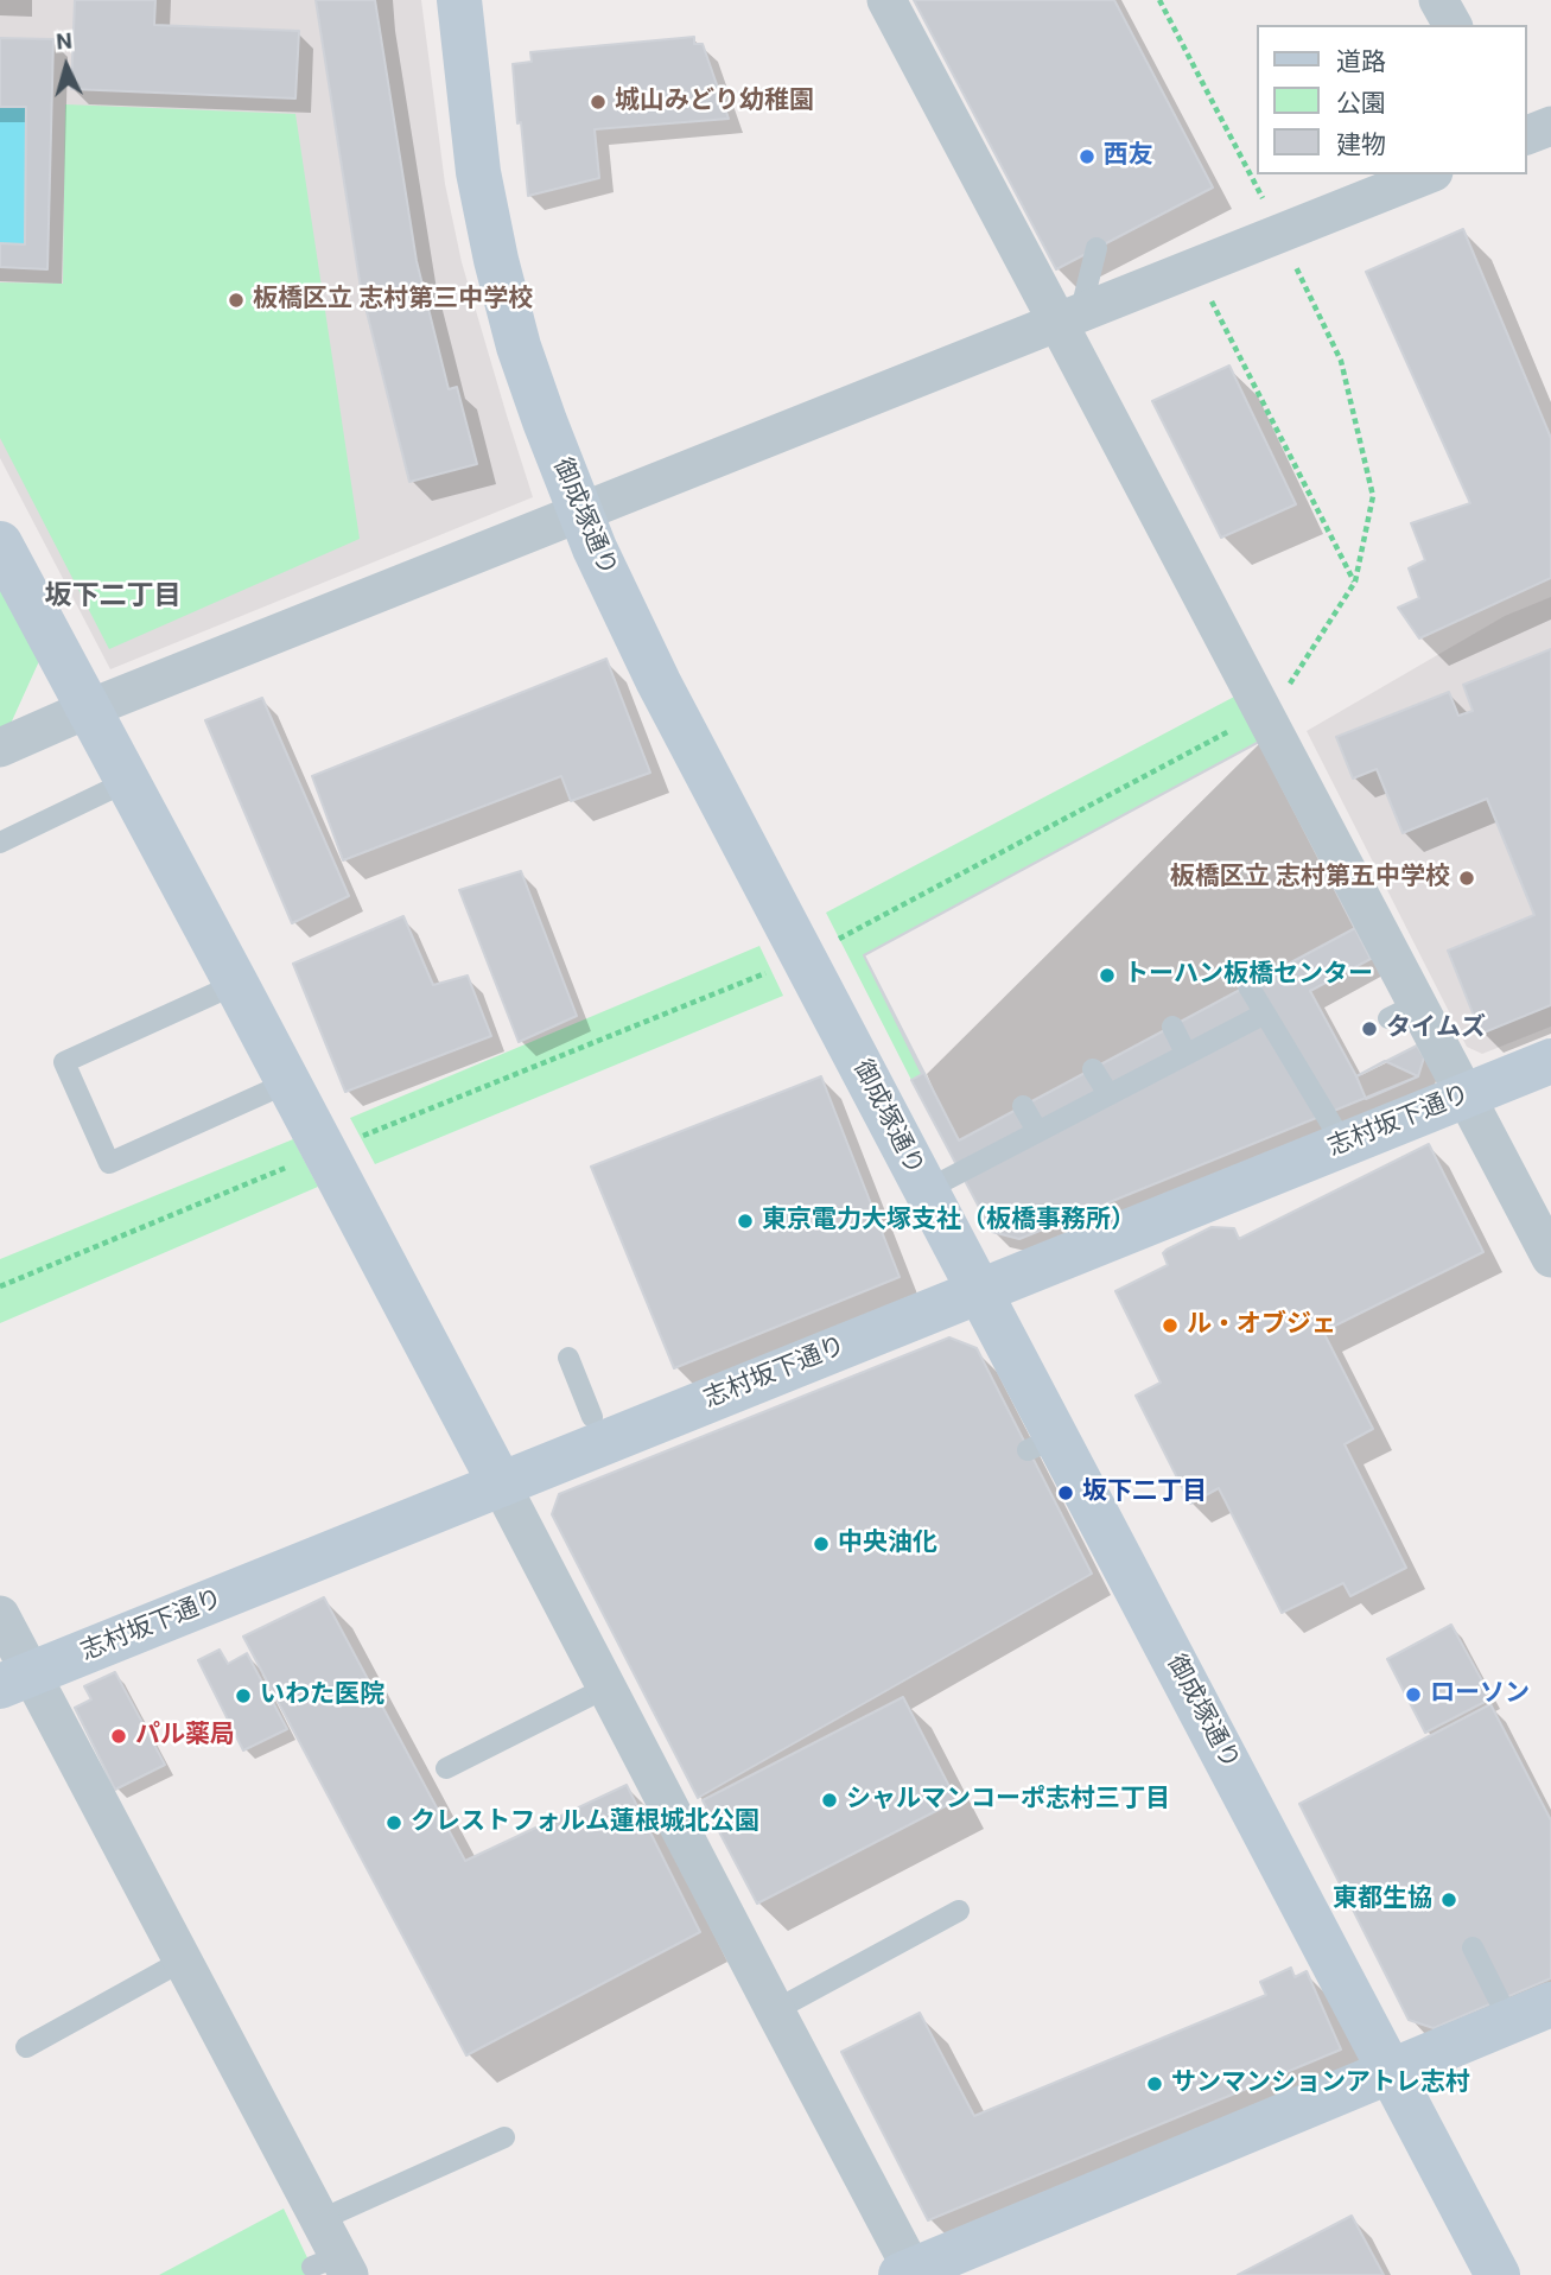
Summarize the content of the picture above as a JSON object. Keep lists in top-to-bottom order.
{
  "streets": {
    "street": ["御成塚通り", "志村坂下通り"]
  },
  "crossings": [
    ["御成塚通り", "志村坂下通り"]
  ],
  "districts": ["坂下二丁目"],
  "places": [
    "城山みどり幼稚園",
    "西友",
    "板橋区立 志村第三中学校",
    "板橋区立 志村第五中学校",
    "トーハン板橋センター",
    "タイムズ",
    "東京電力大塚支社（板橋事務所）",
    "ル・オブジェ",
    "坂下二丁目",
    "中央油化",
    "ローソン",
    "いわた医院",
    "パル薬局",
    "シャルマンコーポ志村三丁目",
    "クレストフォルム蓮根城北公園",
    "東都生協",
    "サンマンションアトレ志村"
  ],
  "legend": ["道路", "公園", "建物"],
  "north": "top"
}
